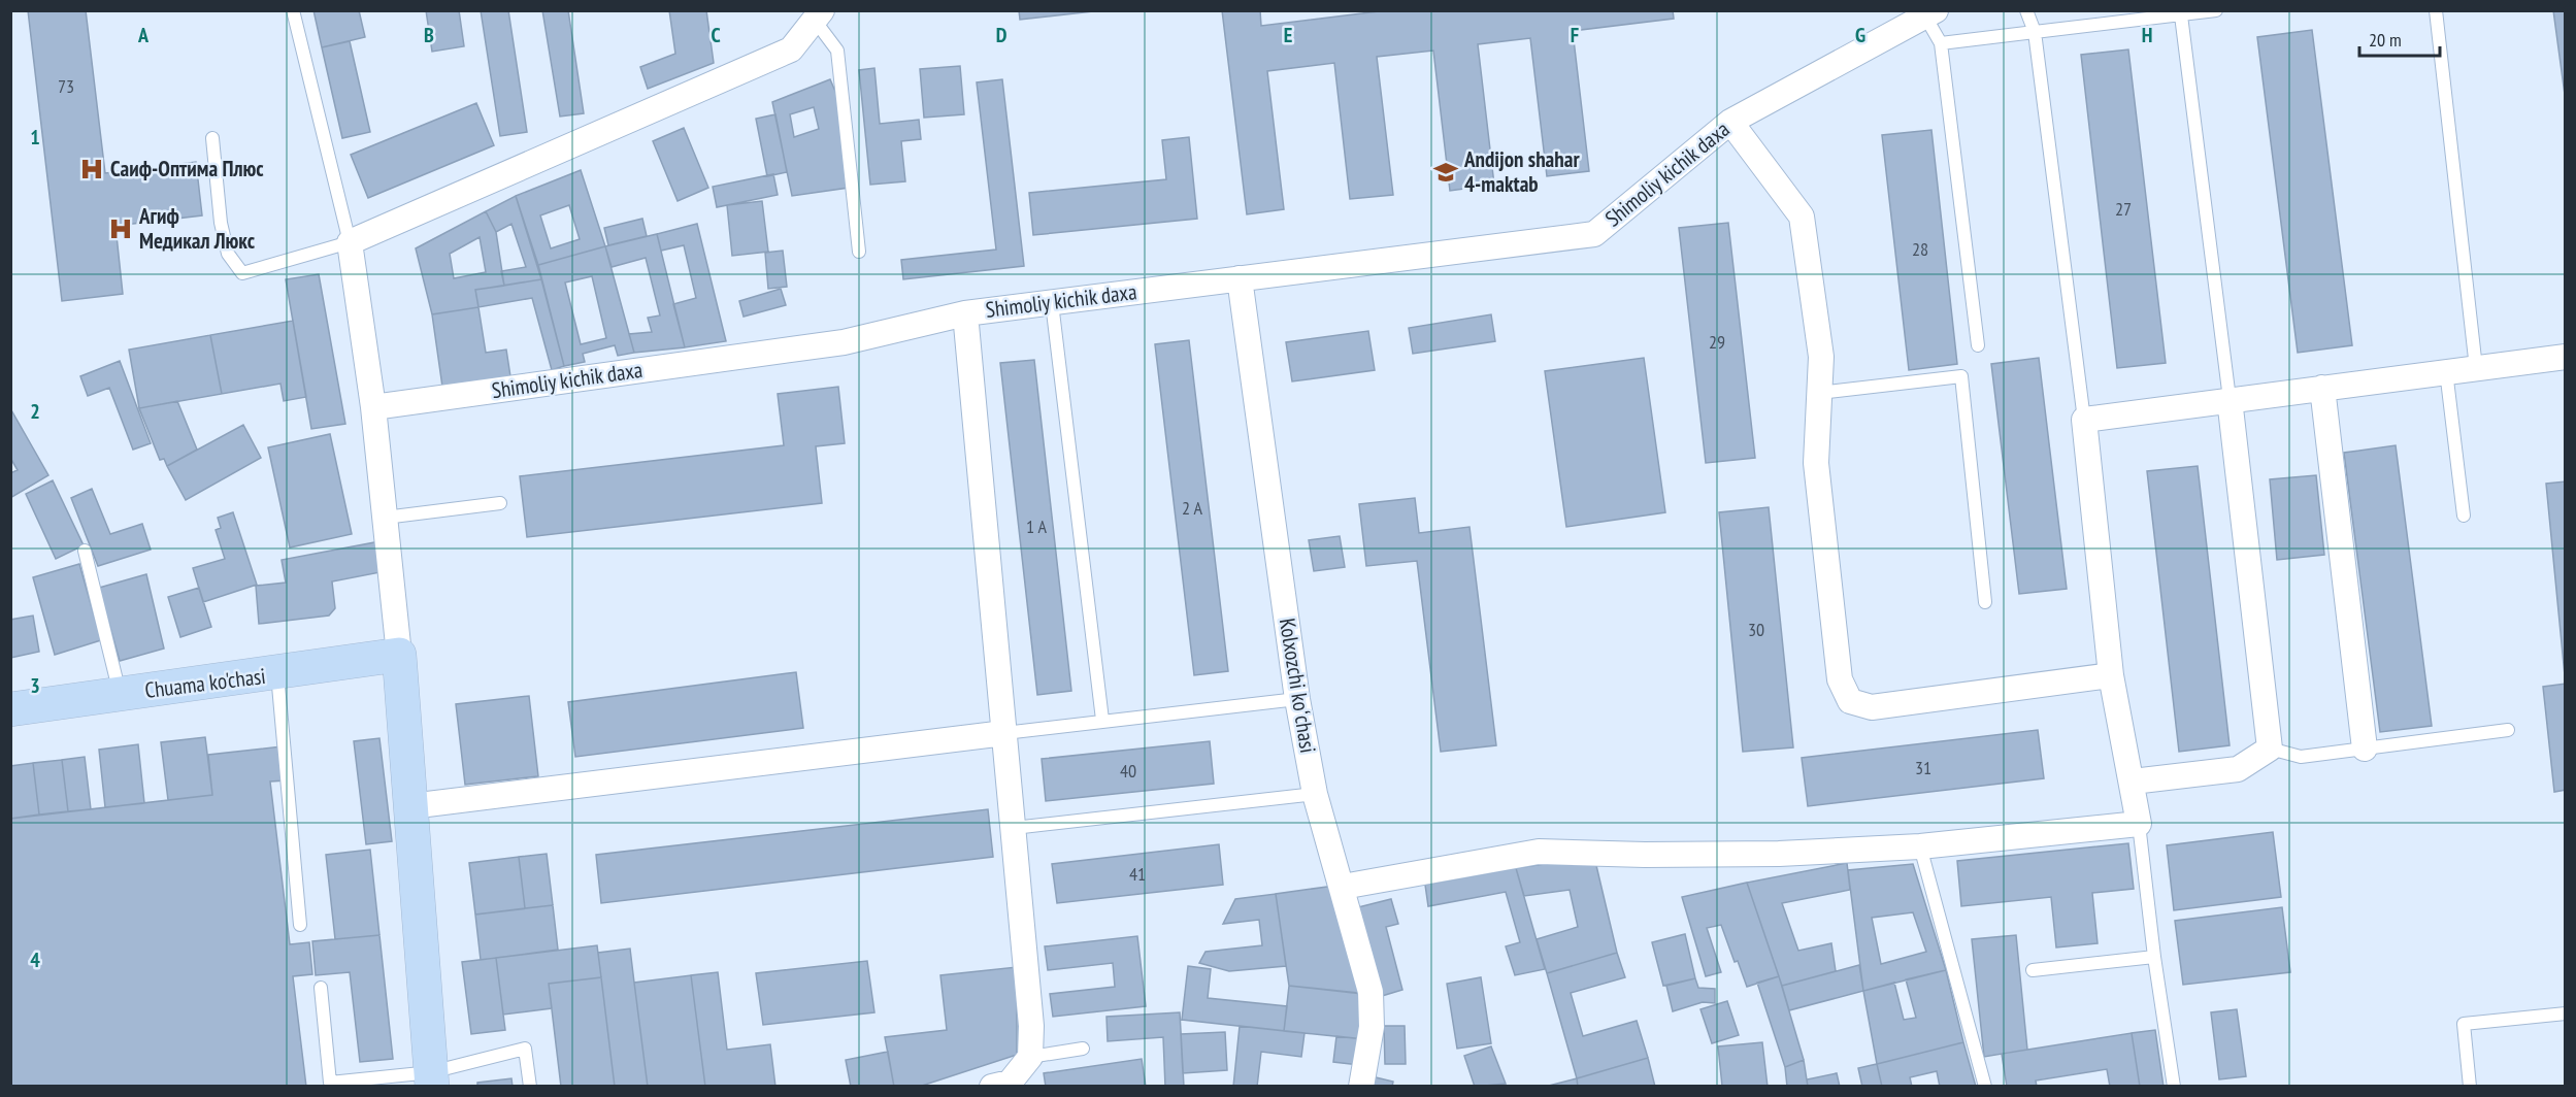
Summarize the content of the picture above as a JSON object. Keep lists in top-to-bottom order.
{
  "streets": {
    "street": ["Shimoliy kichik daxa", "Chuama ko'chasi", "Kolxozchi koʻchasi"]
  },
  "crossings": [
    ["Shimoliy kichik daxa", "Kolxozchi koʻchasi"]
  ],
  "places": {
    "hospital": ["Саиф-Оптима Плюс", "Агиф Медикал Люкс"],
    "school or university": ["Andijon shahar 4-maktab"]
  },
  "house_numbers": [
    "73",
    "27",
    "28",
    "29",
    "2 А",
    "1 А",
    "30",
    "31",
    "40",
    "41"
  ],
  "scale_bar": "20 m",
  "grid": {
    "columns": [
      "A",
      "B",
      "C",
      "D",
      "E",
      "F",
      "G",
      "H"
    ],
    "rows": [
      "1",
      "2",
      "3",
      "4"
    ]
  }
}
